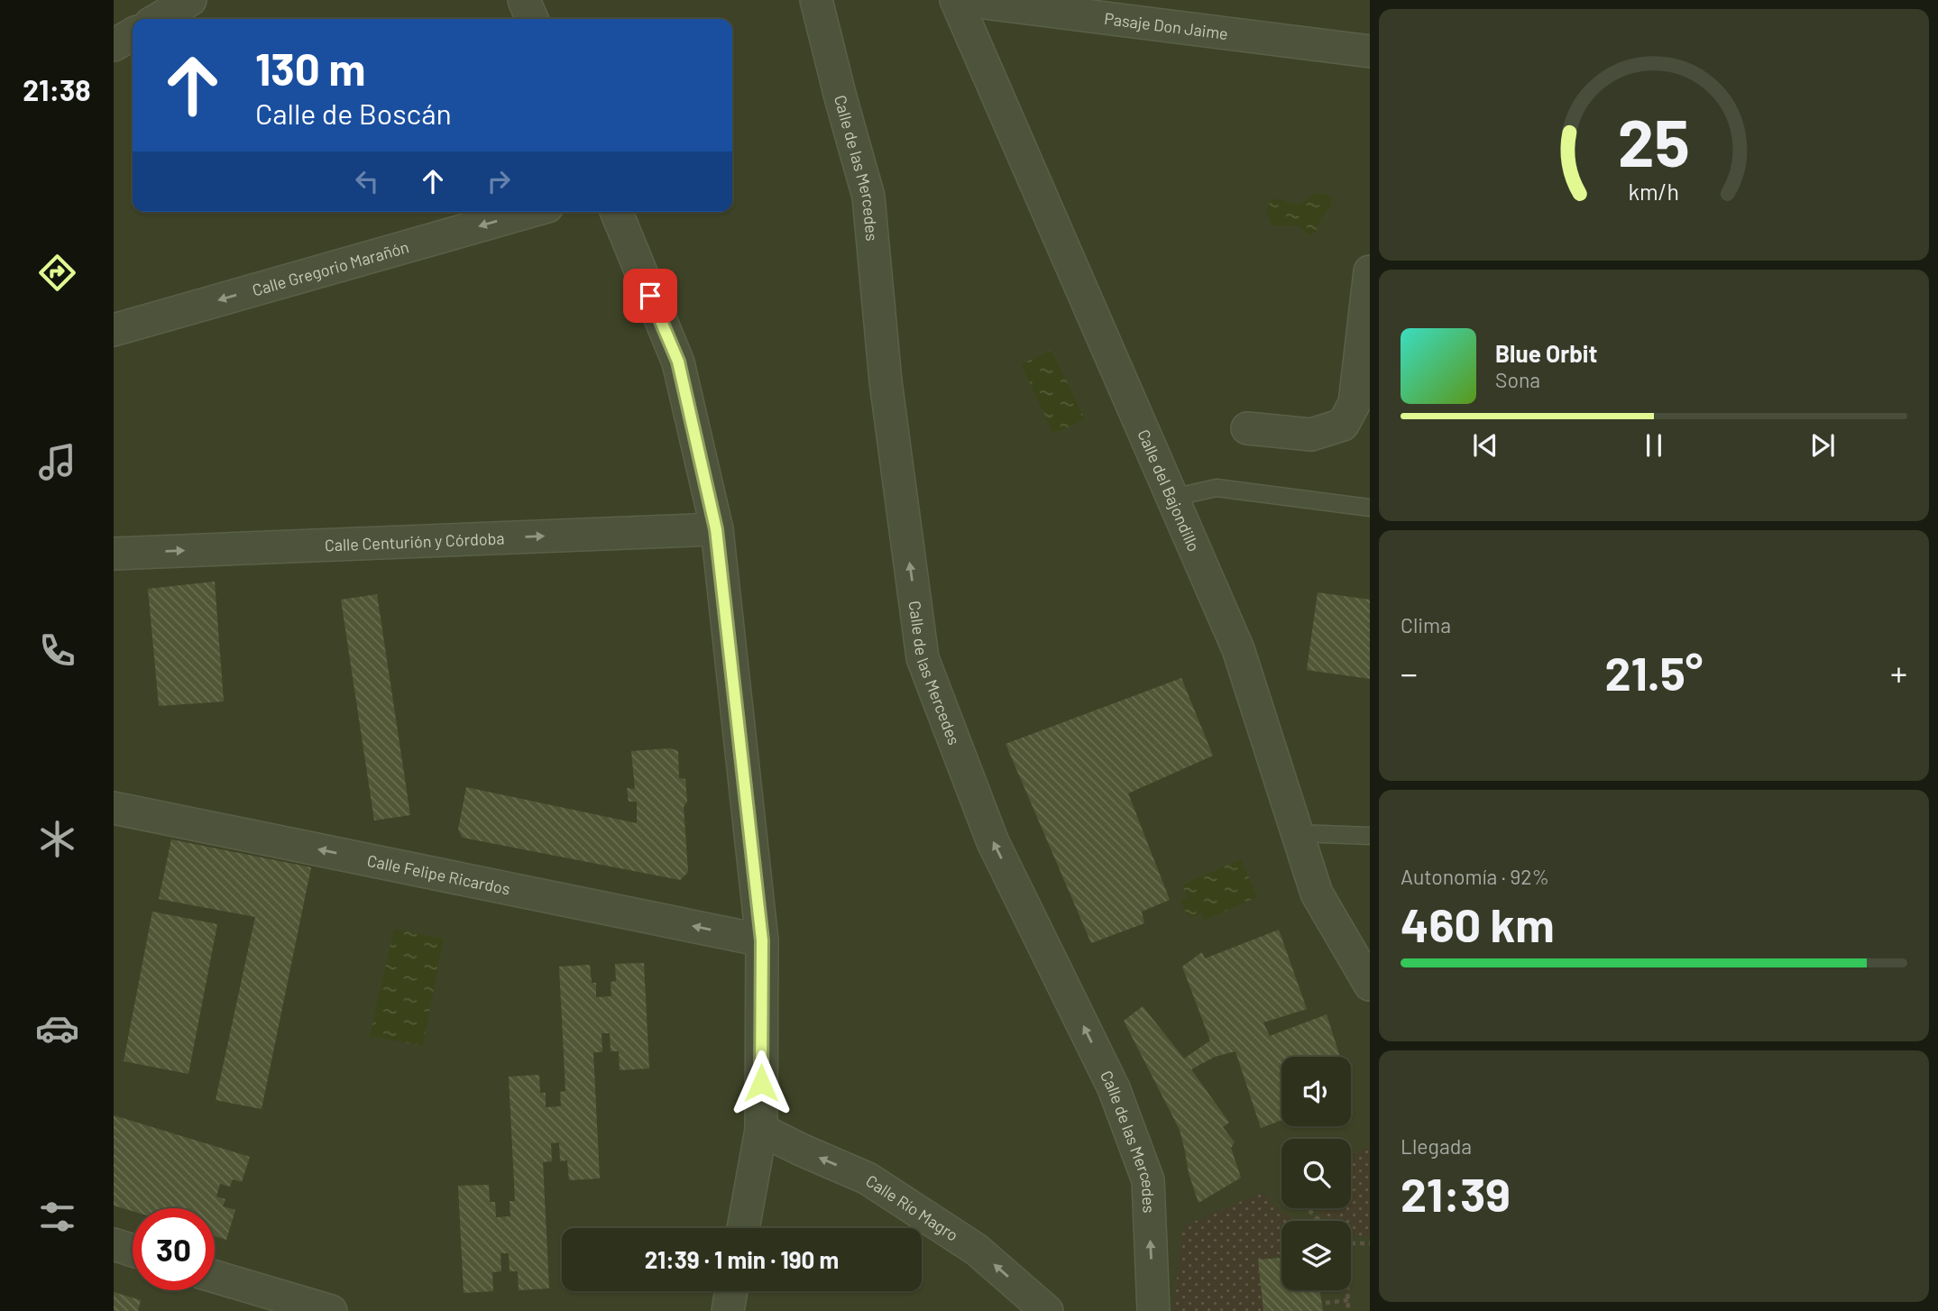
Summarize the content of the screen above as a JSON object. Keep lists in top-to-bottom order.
{
  "streets": {
    "street": [
      "Pasaje Don Jaime",
      "Calle de las Mercedes",
      "Calle Gregorio Marañón",
      "Calle del Bajondillo",
      "Calle Centurión y Córdoba",
      "Calle Felipe Ricardos",
      "Calle Río Magro"
    ]
  },
  "one_way": [
    "Calle Gregorio Marañón",
    "Calle Centurión y Córdoba",
    "Calle Felipe Ricardos",
    "Calle Río Magro"
  ],
  "page": {
    "tabs": "21:38",
    "turn": ["130 m", "Calle de Boscán"],
    "song": ["Blue Orbit", "Sona"],
    "tile": [
      "Clima",
      ["Autonomía · 92%", "460 km"],
      ["Llegada", "21:39"]
    ],
    "heat": ["−", "21.5°", "+"],
    "limit": "30",
    "trip": "21:39 · 1 min · 190 m",
    "gauge": ["25", "km/h"]
  }
}
